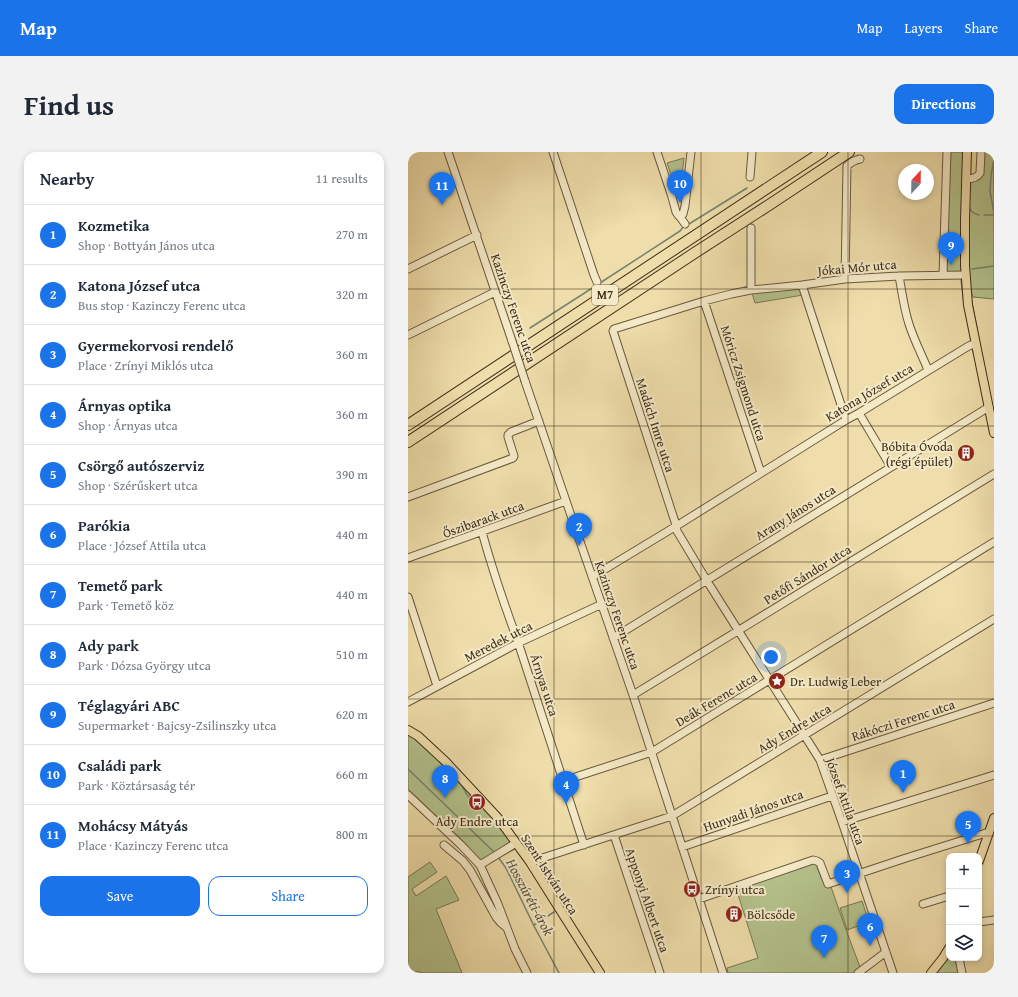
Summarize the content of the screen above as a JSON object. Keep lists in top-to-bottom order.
{
  "streets": {
    "highway": ["M7"],
    "main road": ["Szent István utca"],
    "street": [
      "Jókai Mór utca",
      "Kazinczy Ferenc utca",
      "Móricz Zsigmond utca",
      "Katona József utca",
      "Madách Imre utca",
      "Arany János utca",
      "Őszibarack utca",
      "Petőfi Sándor utca",
      "Meredek utca",
      "Árnyas utca",
      "Deák Ferenc utca",
      "Rákóczi Ferenc utca",
      "Ady Endre utca",
      "József Attila utca",
      "Hunyadi János utca",
      "Apponyi Albert utca"
    ]
  },
  "crossings": [
    ["Jókai Mór utca", "Móricz Zsigmond utca"],
    ["Jókai Mór utca", "Madách Imre utca"],
    ["Kazinczy Ferenc utca", "Katona József utca"],
    ["Kazinczy Ferenc utca", "Arany János utca"],
    ["Kazinczy Ferenc utca", "Őszibarack utca"],
    ["Kazinczy Ferenc utca", "Petőfi Sándor utca"],
    ["Kazinczy Ferenc utca", "Meredek utca"],
    ["Kazinczy Ferenc utca", "Deák Ferenc utca"],
    ["Kazinczy Ferenc utca", "Ady Endre utca"],
    ["Kazinczy Ferenc utca", "Hunyadi János utca"],
    ["Móricz Zsigmond utca", "Katona József utca"],
    ["Katona József utca", "Madách Imre utca"],
    ["Katona József utca", "József Attila utca"],
    ["Madách Imre utca", "József Attila utca"],
    ["Arany János utca", "József Attila utca"],
    ["Őszibarack utca", "Árnyas utca"],
    ["Petőfi Sándor utca", "József Attila utca"],
    ["Meredek utca", "Árnyas utca"],
    ["Árnyas utca", "Deák Ferenc utca"],
    ["Árnyas utca", "Ady Endre utca"],
    ["Deák Ferenc utca", "József Attila utca"],
    ["Rákóczi Ferenc utca", "József Attila utca"],
    ["Ady Endre utca", "József Attila utca"],
    ["Ady Endre utca", "Szent István utca"],
    ["Ady Endre utca", "Apponyi Albert utca"],
    ["József Attila utca", "Hunyadi János utca"]
  ],
  "water": ["Hosszúréti-árok"],
  "places": {
    "building": ["Bóbita Óvoda (régi épület)", "Bölcsőde"],
    "place": ["Dr. Ludwig Leber"],
    "bus stop": ["Ady Endre utca", "Zrínyi utca"]
  },
  "north": "top",
  "page": {
    "header": "Map",
    "nav": ["Map", "Layers", "Share"],
    "title": "Find us",
    "buttons": [
      "Directions",
      ["Save", "Share"]
    ],
    "heading": ["Nearby", "11 results"],
    "pins": [
      "10",
      "11",
      "9",
      "2",
      "1",
      "8",
      "4",
      "5",
      "3",
      "6",
      "7"
    ],
    "list": [
      {
        "mark": "1",
        "name": "Kozmetika",
        "note": "Shop · Bottyán János utca",
        "value": "270 m"
      },
      {
        "mark": "2",
        "name": "Katona József utca",
        "note": "Bus stop · Kazinczy Ferenc utca",
        "value": "320 m"
      },
      {
        "mark": "3",
        "name": "Gyermekorvosi rendelő",
        "note": "Place · Zrínyi Miklós utca",
        "value": "360 m"
      },
      {
        "mark": "4",
        "name": "Árnyas optika",
        "note": "Shop · Árnyas utca",
        "value": "360 m"
      },
      {
        "mark": "5",
        "name": "Csörgő autószerviz",
        "note": "Shop · Szérűskert utca",
        "value": "390 m"
      },
      {
        "mark": "6",
        "name": "Parókia",
        "note": "Place · József Attila utca",
        "value": "440 m"
      },
      {
        "mark": "7",
        "name": "Temető park",
        "note": "Park · Temető köz",
        "value": "440 m"
      },
      {
        "mark": "8",
        "name": "Ady park",
        "note": "Park · Dózsa György utca",
        "value": "510 m"
      },
      {
        "mark": "9",
        "name": "Téglagyári ABC",
        "note": "Supermarket · Bajcsy-Zsilinszky utca",
        "value": "620 m"
      },
      {
        "mark": "10",
        "name": "Családi park",
        "note": "Park · Köztársaság tér",
        "value": "660 m"
      },
      {
        "mark": "11",
        "name": "Mohácsy Mátyás",
        "note": "Place · Kazinczy Ferenc utca",
        "value": "800 m"
      }
    ],
    "map_buttons": ["+", "−"]
  }
}
